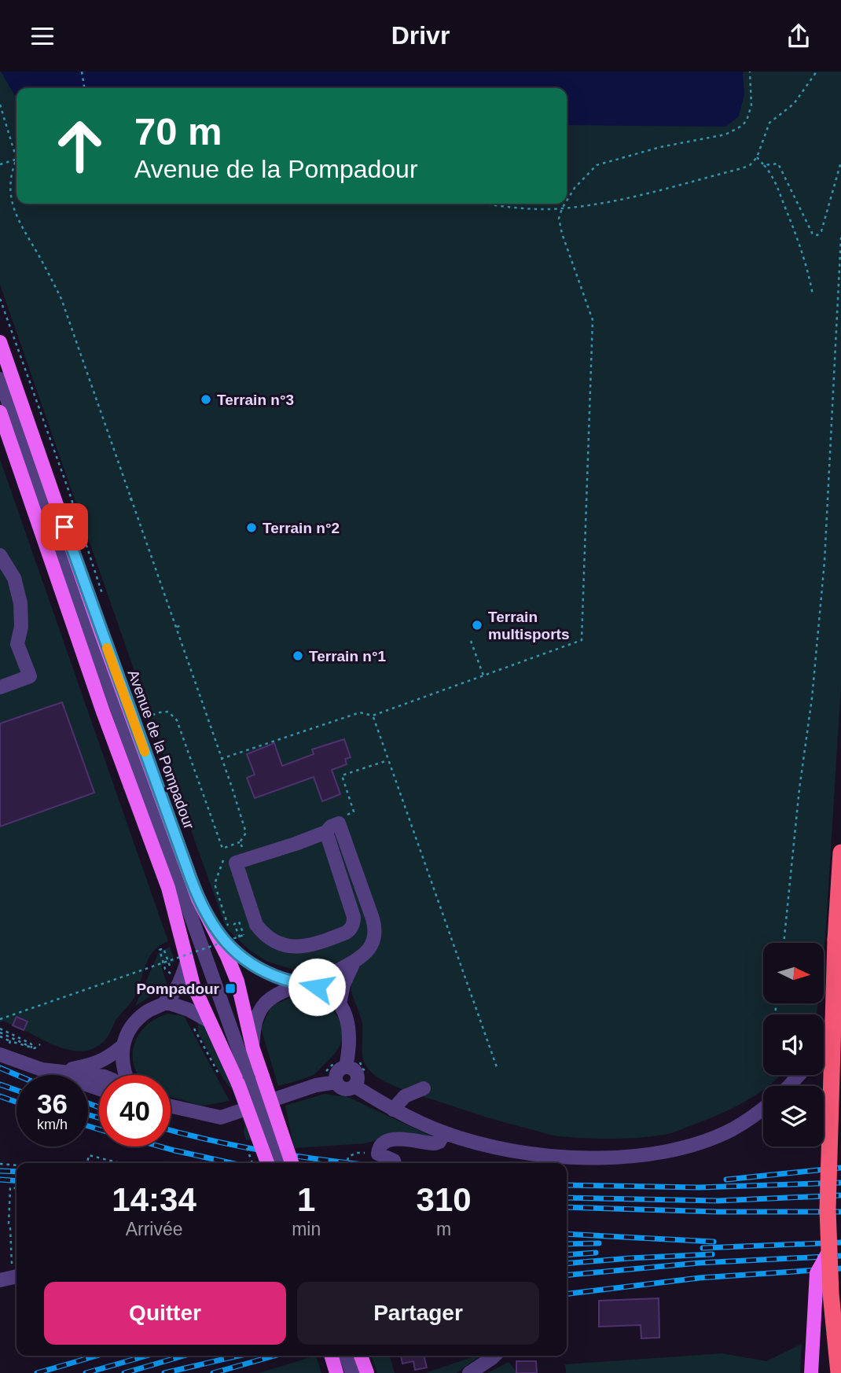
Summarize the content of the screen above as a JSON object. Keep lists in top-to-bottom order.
{
  "streets": {
    "main road": ["Avenue de la Pompadour"]
  },
  "places": {
    "other": [
      "Terrain n°3",
      "Terrain n°2",
      "Terrain multisports",
      "Terrain n°1"
    ],
    "transit": ["Pompadour"]
  },
  "north": "right",
  "page": {
    "header": "Drivr",
    "turn": ["70 m", "Avenue de la Pompadour"],
    "speed": "36 km/h",
    "limit": "40",
    "eta": [
      "14:34",
      "Arrivée",
      "1",
      "min",
      "310",
      "m"
    ],
    "buttons": ["Quitter", "Partager"]
  }
}
